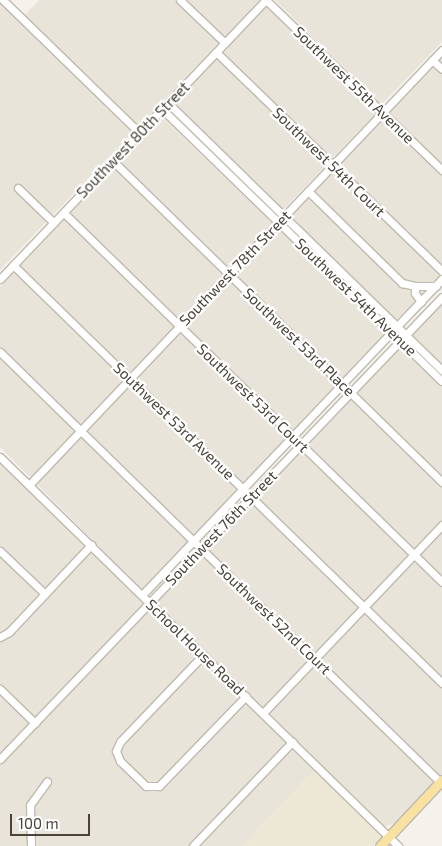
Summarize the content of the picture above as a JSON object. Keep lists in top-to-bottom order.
{
  "streets": {
    "street": [
      "Southwest 55th Avenue",
      "Southwest 80th Street",
      "Southwest 54th Court",
      "Southwest 78th Street",
      "Southwest 54th Avenue",
      "Southwest 53rd Place",
      "Southwest 53rd Court",
      "Southwest 53rd Avenue",
      "Southwest 76th Street",
      "Southwest 52nd Court",
      "School House Road"
    ]
  },
  "crossings": [
    ["Southwest 55th Avenue", "Southwest 80th Street"],
    ["Southwest 55th Avenue", "Southwest 78th Street"],
    ["Southwest 80th Street", "Southwest 54th Court"],
    ["Southwest 80th Street", "Southwest 54th Avenue"],
    ["Southwest 80th Street", "Southwest 53rd Place"],
    ["Southwest 80th Street", "Southwest 53rd Court"],
    ["Southwest 80th Street", "Southwest 53rd Avenue"],
    ["Southwest 54th Court", "Southwest 78th Street"],
    ["Southwest 78th Street", "Southwest 54th Avenue"],
    ["Southwest 78th Street", "Southwest 53rd Place"],
    ["Southwest 78th Street", "Southwest 53rd Court"],
    ["Southwest 78th Street", "Southwest 53rd Avenue"],
    ["Southwest 78th Street", "Southwest 52nd Court"],
    ["Southwest 78th Street", "School House Road"],
    ["Southwest 54th Avenue", "Southwest 76th Street"],
    ["Southwest 53rd Place", "Southwest 76th Street"],
    ["Southwest 53rd Court", "Southwest 76th Street"],
    ["Southwest 53rd Avenue", "Southwest 76th Street"],
    ["Southwest 76th Street", "Southwest 52nd Court"],
    ["Southwest 76th Street", "School House Road"]
  ],
  "scale_bar": "100 m"
}
